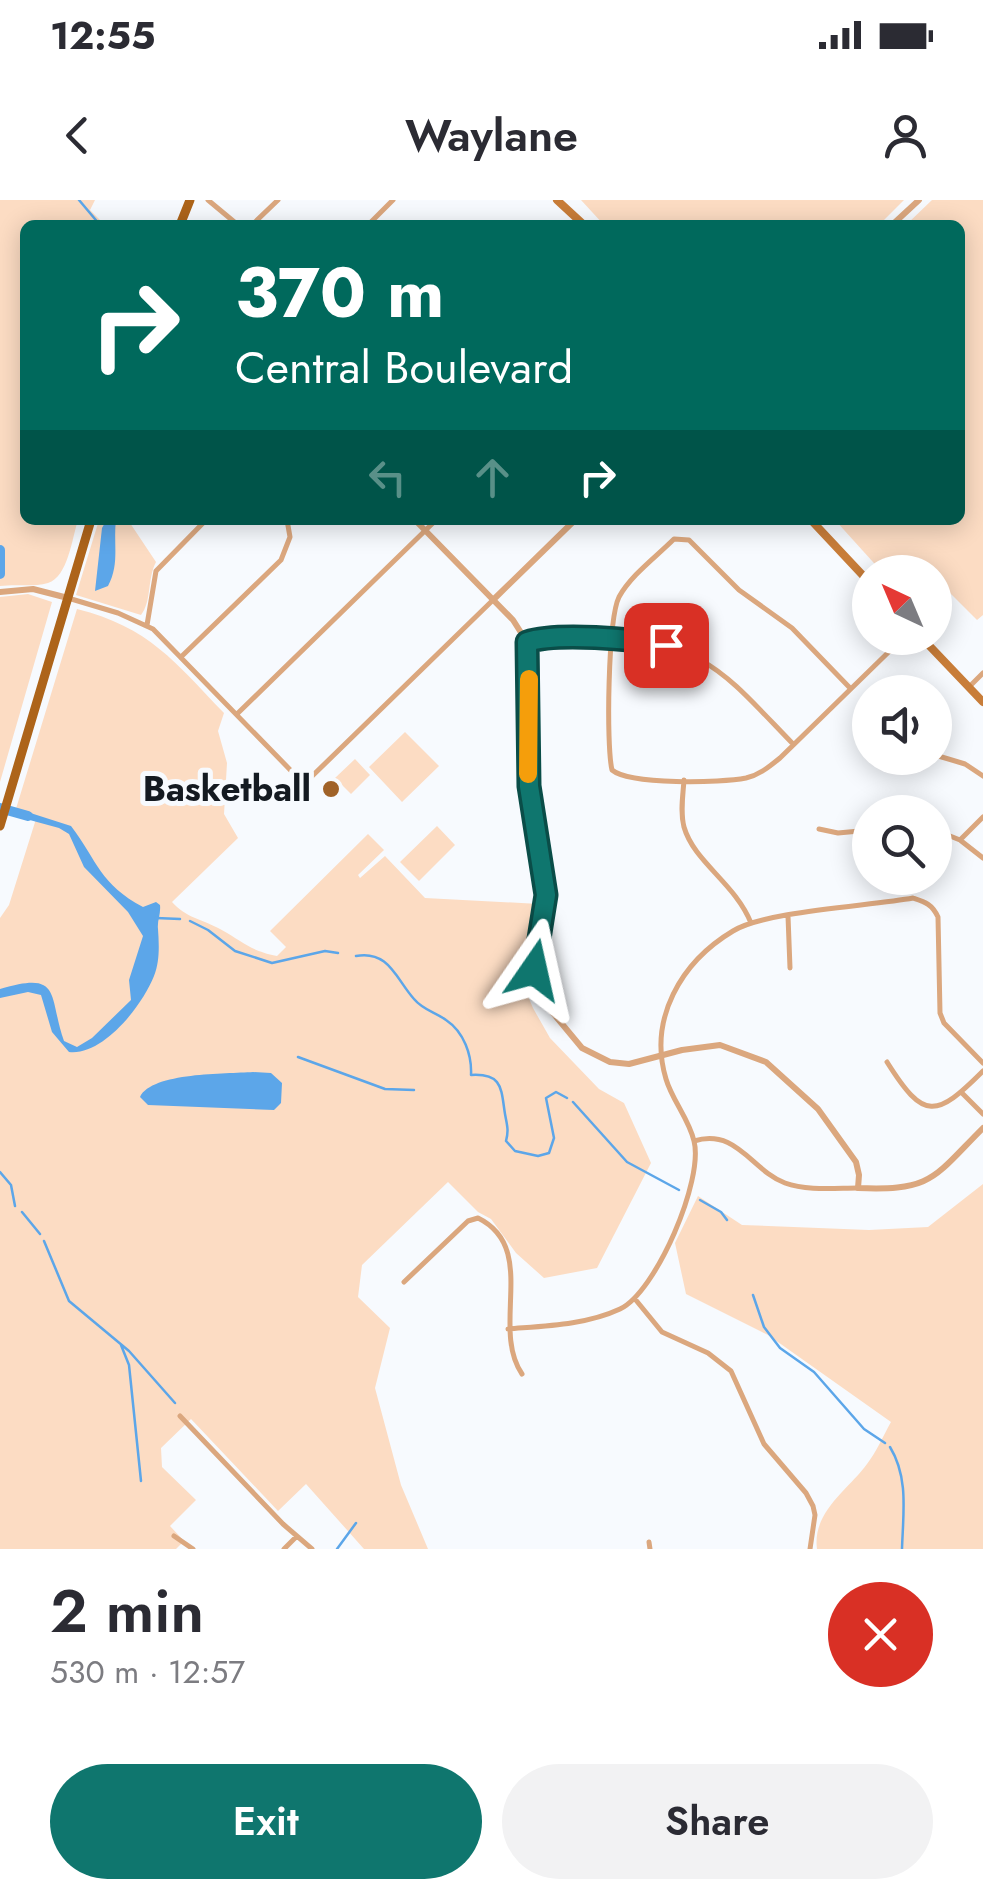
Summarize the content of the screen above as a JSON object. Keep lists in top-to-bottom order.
{
  "places": ["Basketball"],
  "north": "top left",
  "page": {
    "status": "12:55",
    "header": "Waylane",
    "turn": ["370 m", "Central Boulevard"],
    "heading": ["2 min", "530 m · 12:57"],
    "buttons": ["Exit", "Share"]
  }
}
